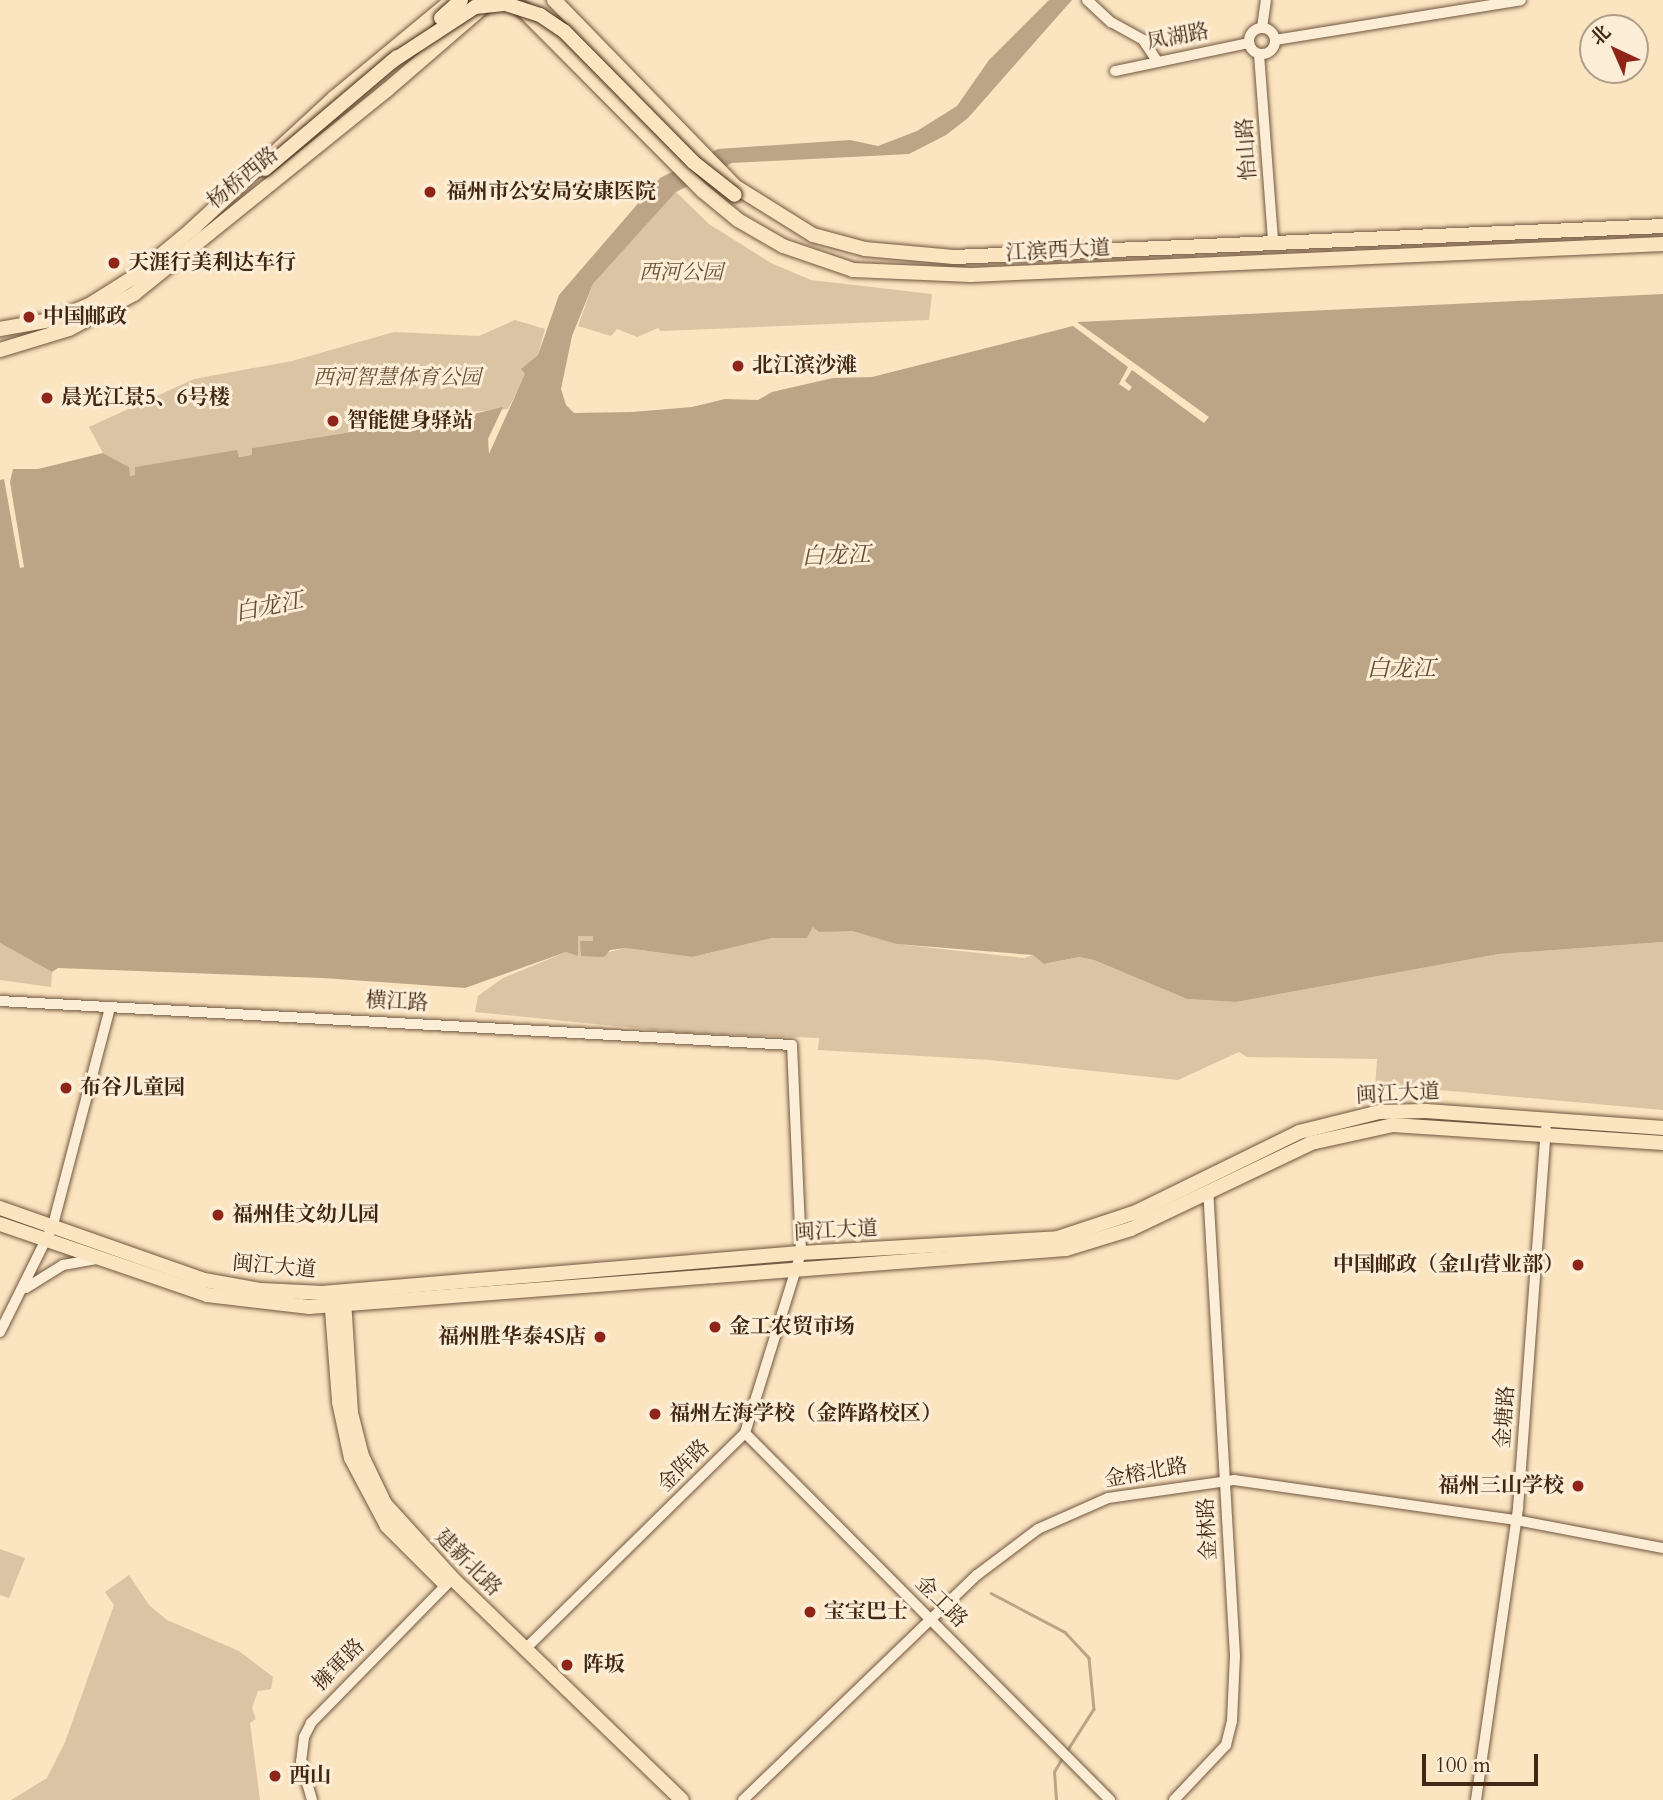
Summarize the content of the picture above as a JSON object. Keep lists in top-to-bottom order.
{
  "streets": {
    "main road": [
      "杨桥西路",
      "江滨西大道",
      "闽江大道",
      "建新北路"
    ],
    "street": [
      "凤湖路",
      "怡山路",
      "横江路",
      "金塘路",
      "金阵路",
      "金榕北路",
      "金林路",
      "金工路",
      "擁軍路"
    ]
  },
  "crossings": [
    ["凤湖路", "怡山路"],
    ["怡山路", "江滨西大道"],
    ["横江路", "闽江大道"],
    ["横江路", "金阵路"],
    ["闽江大道", "金塘路"],
    ["闽江大道", "金阵路"],
    ["闽江大道", "金林路"],
    ["闽江大道", "建新北路"],
    ["金塘路", "金榕北路"],
    ["金阵路", "建新北路"],
    ["金阵路", "金工路"],
    ["金榕北路", "金林路"],
    ["金榕北路", "金工路"],
    ["建新北路", "擁軍路"]
  ],
  "water": ["白龙江"],
  "parks": ["西河公园", "西河智慧体育公园"],
  "places": [
    "福州市公安局安康医院",
    "天涯行美利达车行",
    "中国邮政",
    "北江滨沙滩",
    "晨光江景5、6号楼",
    "智能健身驿站",
    "布谷儿童园",
    "福州佳文幼儿园",
    "中国邮政（金山营业部）",
    "金工农贸市场",
    "福州胜华泰4S店",
    "福州左海学校（金阵路校区）",
    "福州三山学校",
    "宝宝巴士",
    "阵坂",
    "西山"
  ],
  "scale_bar": "100 m",
  "north": "top left"
}
